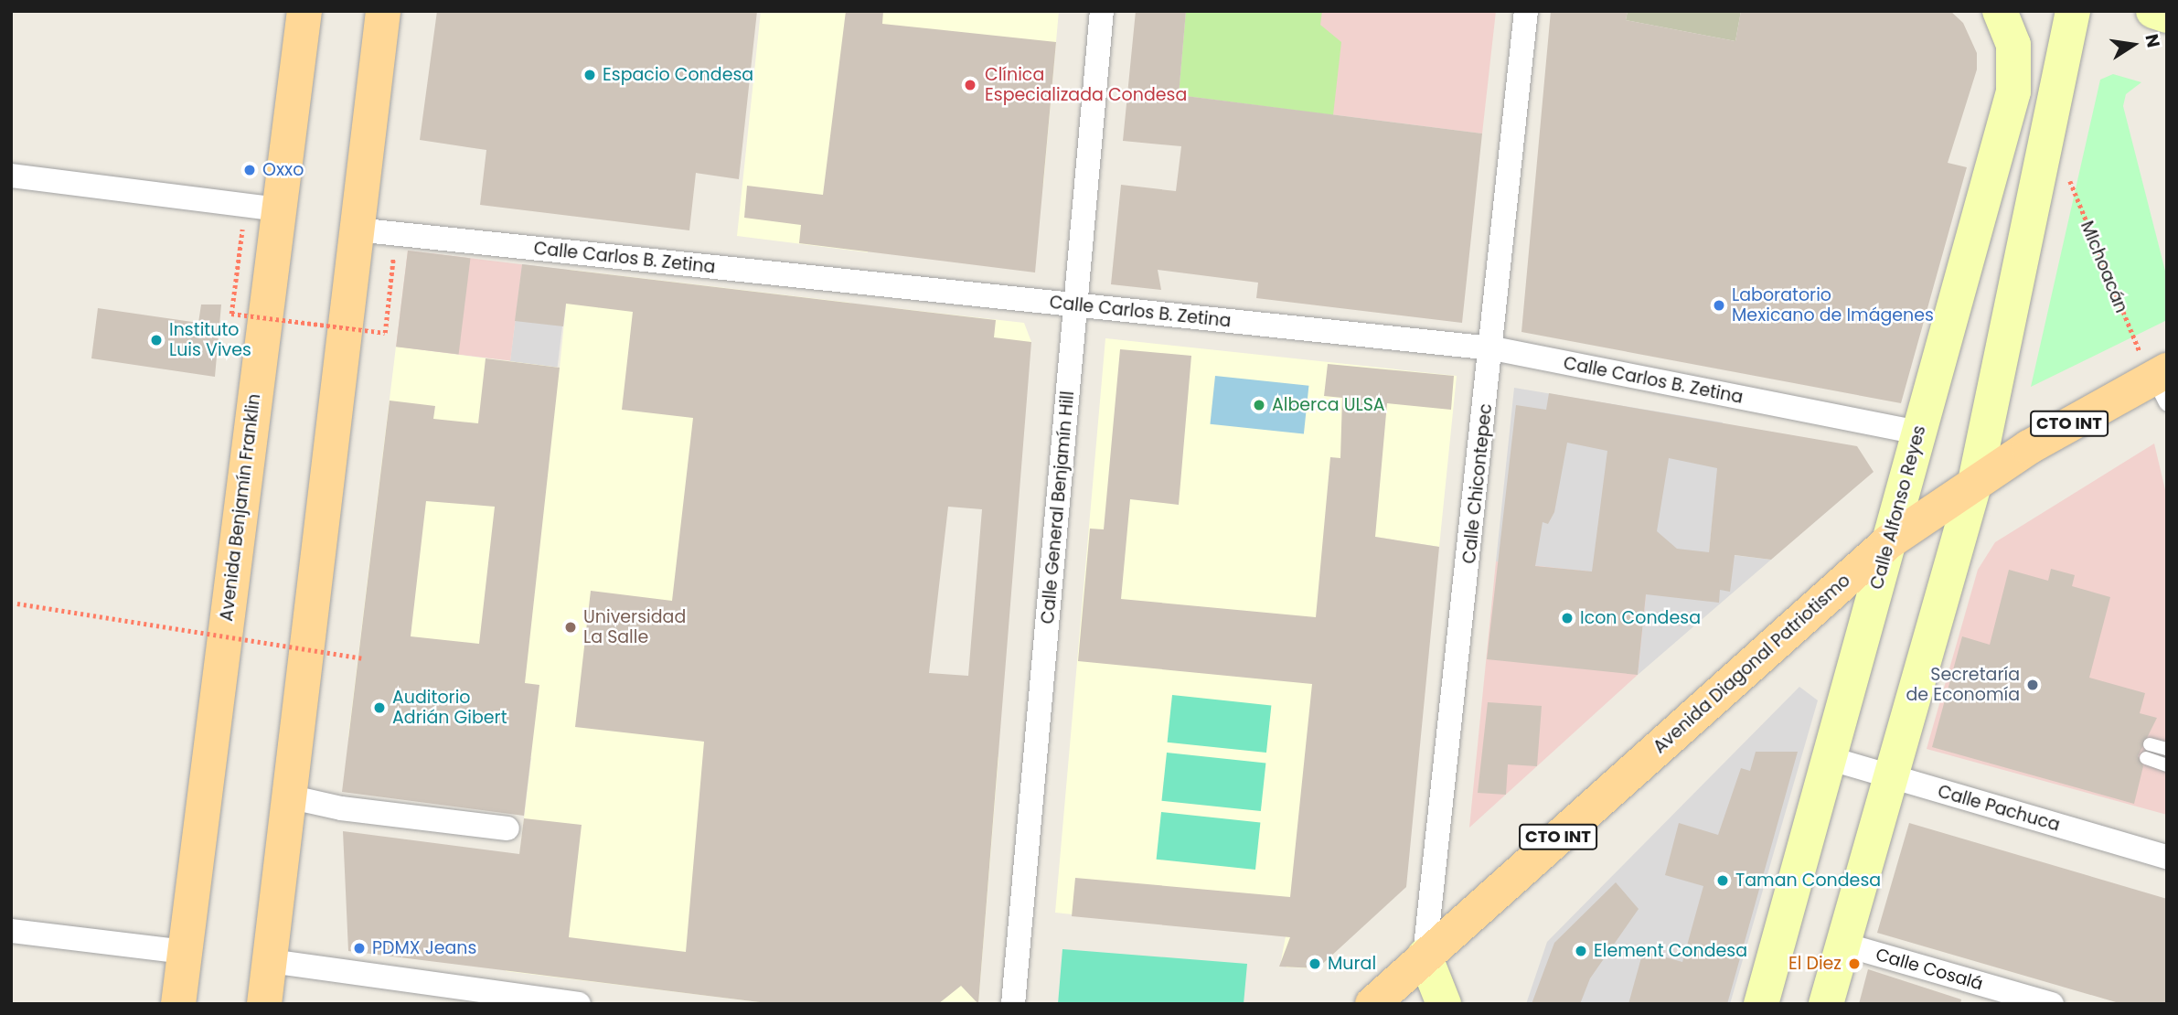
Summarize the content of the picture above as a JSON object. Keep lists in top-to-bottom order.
{
  "streets": {
    "main road": [
      "CTO INT",
      "Avenida Benjamín Franklin",
      "Calle Alfonso Reyes",
      "Avenida Diagonal Patriotismo"
    ],
    "street": [
      "Calle Carlos B. Zetina",
      "Calle Chicontepec",
      "Calle General Benjamín Hill",
      "Calle Pachuca",
      "Calle Cosalá"
    ],
    "path": ["MIchoacán"]
  },
  "crossings": [
    ["Calle Carlos B. Zetina", "Calle Chicontepec"],
    ["Calle Carlos B. Zetina", "Calle General Benjamín Hill"],
    ["Calle Carlos B. Zetina", "Calle Alfonso Reyes"],
    ["MIchoacán", "Avenida Diagonal Patriotismo"],
    ["Calle Chicontepec", "Avenida Diagonal Patriotismo"],
    ["Calle Alfonso Reyes", "Avenida Diagonal Patriotismo"],
    ["Calle Alfonso Reyes", "Calle Pachuca"]
  ],
  "places": [
    "Espacio Condesa",
    "Clínica Especializada Condesa",
    "Oxxo",
    "Laboratorio Mexicano de Imágenes",
    "Instituto Luis Vives",
    "Alberca ULSA",
    "Icon Condesa",
    "Universidad La Salle",
    "Secretaría de Economía",
    "Auditorio Adrián Gibert",
    "Taman Condesa",
    "PDMX Jeans",
    "Element Condesa",
    "Mural",
    "El Diez"
  ],
  "north": "right"
}
